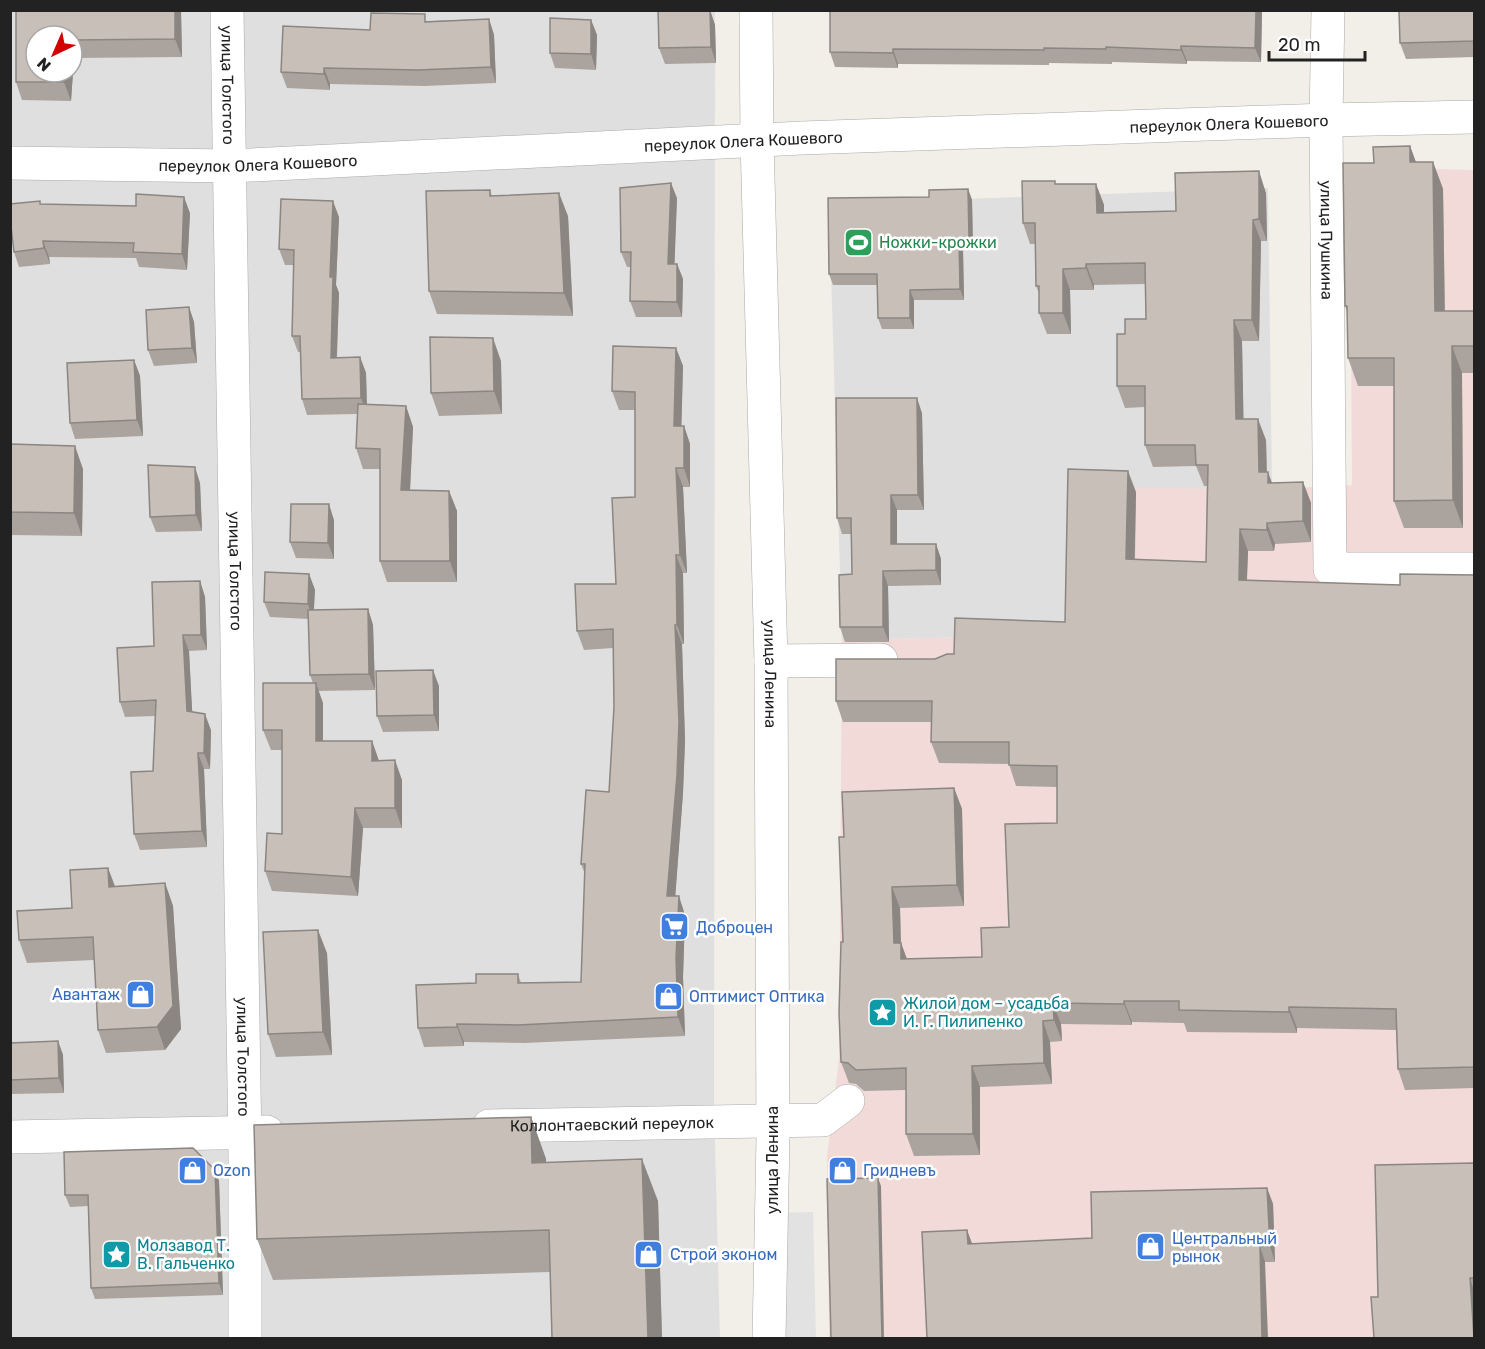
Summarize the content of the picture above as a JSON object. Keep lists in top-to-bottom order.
{
  "streets": {
    "street": [
      "улица Толстого",
      "переулок Олега Кошевого",
      "улица Пушкина",
      "улица Ленина",
      "Коллонтаевский переулок"
    ]
  },
  "crossings": [
    ["улица Толстого", "переулок Олега Кошевого"],
    ["переулок Олега Кошевого", "улица Пушкина"],
    ["переулок Олега Кошевого", "улица Ленина"],
    ["улица Ленина", "Коллонтаевский переулок"]
  ],
  "places": {
    "sports": ["Ножки-крожки"],
    "supermarket": ["Доброцен"],
    "shop": [
      "Авантаж",
      "Оптимист Оптика",
      "Ozon",
      "Гридневъ",
      "Центральный рынок",
      "Строй эконом"
    ],
    "place": ["Жилой дом – усадьба И. Г. Пилипенко", "Молзавод Т. В. Гальченко"]
  },
  "scale_bar": "20 m",
  "north": "bottom left"
}
